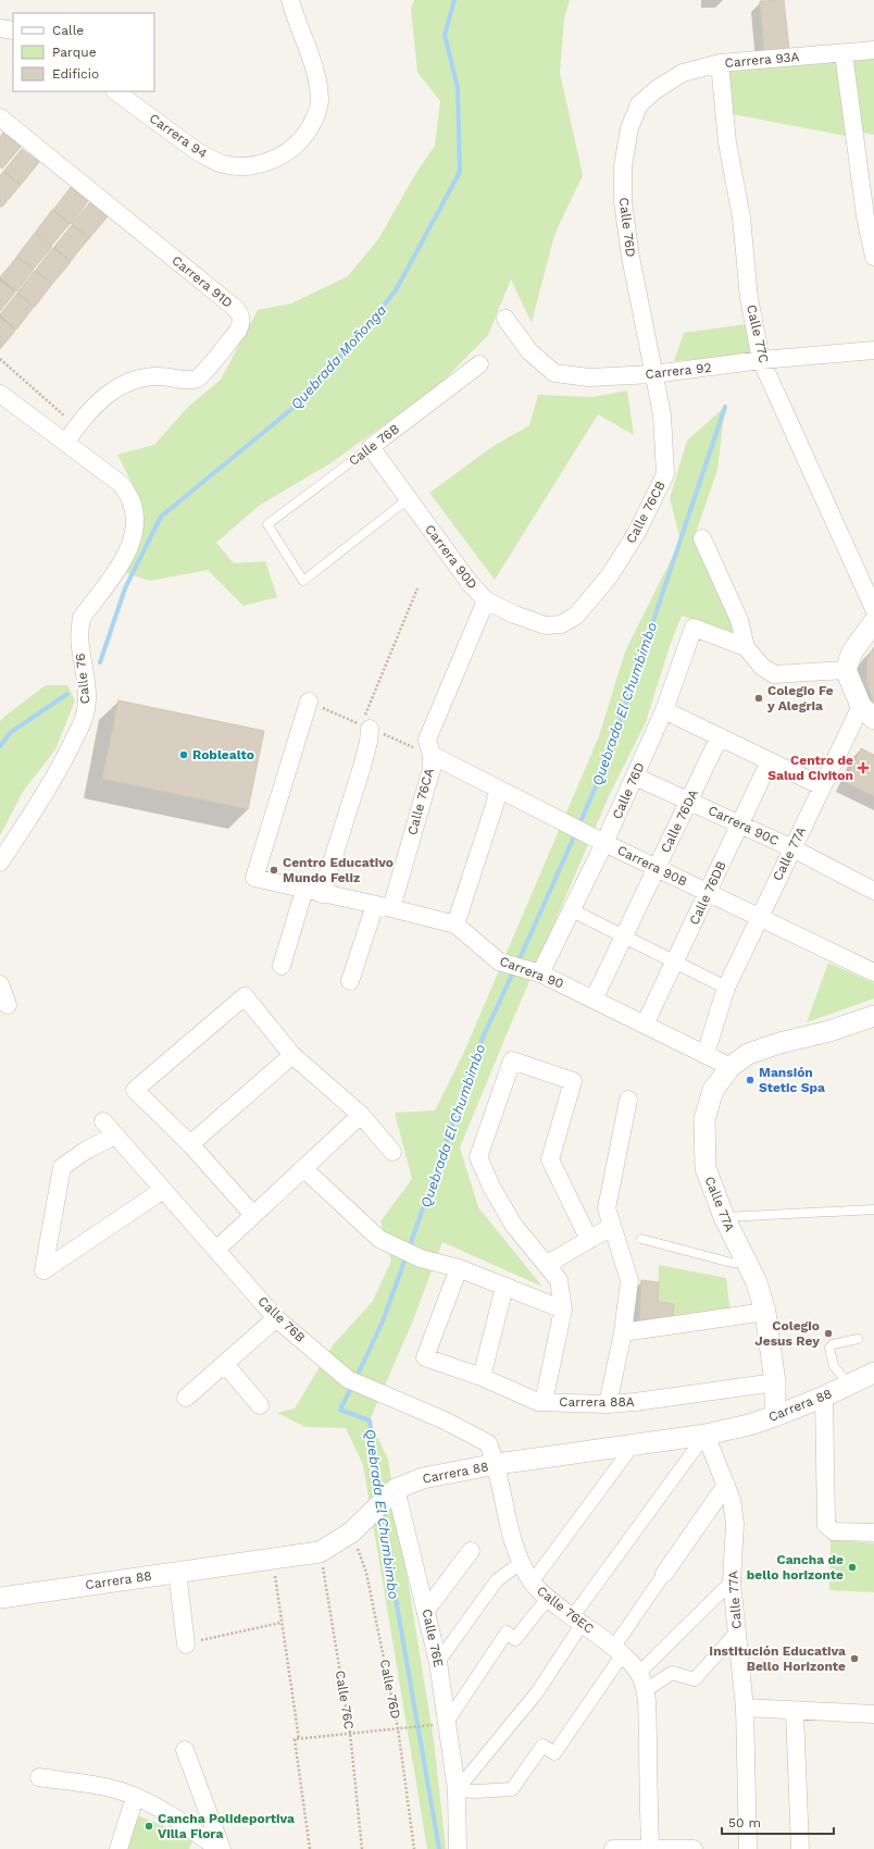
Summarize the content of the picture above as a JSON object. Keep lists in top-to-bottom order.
{
  "streets": {
    "street": [
      "Carrera 93A",
      "Carrera 94",
      "Calle 76D",
      "Carrera 91D",
      "Calle 77C",
      "Carrera 92",
      "Calle 76B",
      "Calle 76CB",
      "Carrera 90D",
      "Calle 76",
      "Calle 76CA",
      "Calle 76DA",
      "Carrera 90C",
      "Calle 77A",
      "Carrera 90B",
      "Calle 76DB",
      "Carrera 90",
      "Carrera 88A",
      "Carrera 88",
      "Calle 76EC",
      "Calle 76E"
    ],
    "path": ["Calle 76C"]
  },
  "crossings": [
    ["Carrera 93A", "Calle 76D"],
    ["Carrera 93A", "Calle 77C"],
    ["Calle 76D", "Carrera 92"],
    ["Calle 76D", "Calle 76CB"],
    ["Calle 76D", "Carrera 90C"],
    ["Calle 76D", "Carrera 90B"],
    ["Calle 76D", "Carrera 90"],
    ["Calle 76D", "Carrera 88"],
    ["Carrera 91D", "Calle 76"],
    ["Calle 77C", "Carrera 92"],
    ["Carrera 92", "Calle 76CB"],
    ["Calle 76B", "Carrera 90D"],
    ["Calle 76B", "Carrera 88"],
    ["Calle 76B", "Calle 76EC"],
    ["Calle 76CB", "Carrera 90D"],
    ["Carrera 90D", "Calle 76CA"],
    ["Calle 76CA", "Carrera 90B"],
    ["Calle 76CA", "Carrera 90"],
    ["Calle 76DA", "Carrera 90C"],
    ["Calle 76DA", "Carrera 90B"],
    ["Calle 76DA", "Carrera 90"],
    ["Carrera 90C", "Calle 77A"],
    ["Carrera 90C", "Calle 76DB"],
    ["Calle 77A", "Carrera 90B"],
    ["Calle 77A", "Carrera 90"],
    ["Calle 77A", "Carrera 88A"],
    ["Calle 77A", "Carrera 88"],
    ["Carrera 90B", "Calle 76DB"],
    ["Calle 76DB", "Carrera 90"],
    ["Carrera 88", "Calle 76EC"],
    ["Carrera 88", "Calle 76E"],
    ["Carrera 88", "Calle 76C"]
  ],
  "water": ["Quebrada Moñonga", "Quebrada El Chumbimbo"],
  "places": {
    "other": [
      "Colegio Fe y Alegria",
      "Roblealto",
      "Centro Educativo Mundo Feliz",
      "Mansión Stetic Spa",
      "Colegio Jesus Rey",
      "Cancha de bello horizonte",
      "Institución Educativa Bello Horizonte",
      "Cancha Polideportiva Villa Flora"
    ],
    "health": ["Centro de Salud Civiton"]
  },
  "legend": ["Calle", "Parque", "Edificio"],
  "scale_bar": "50 m"
}
